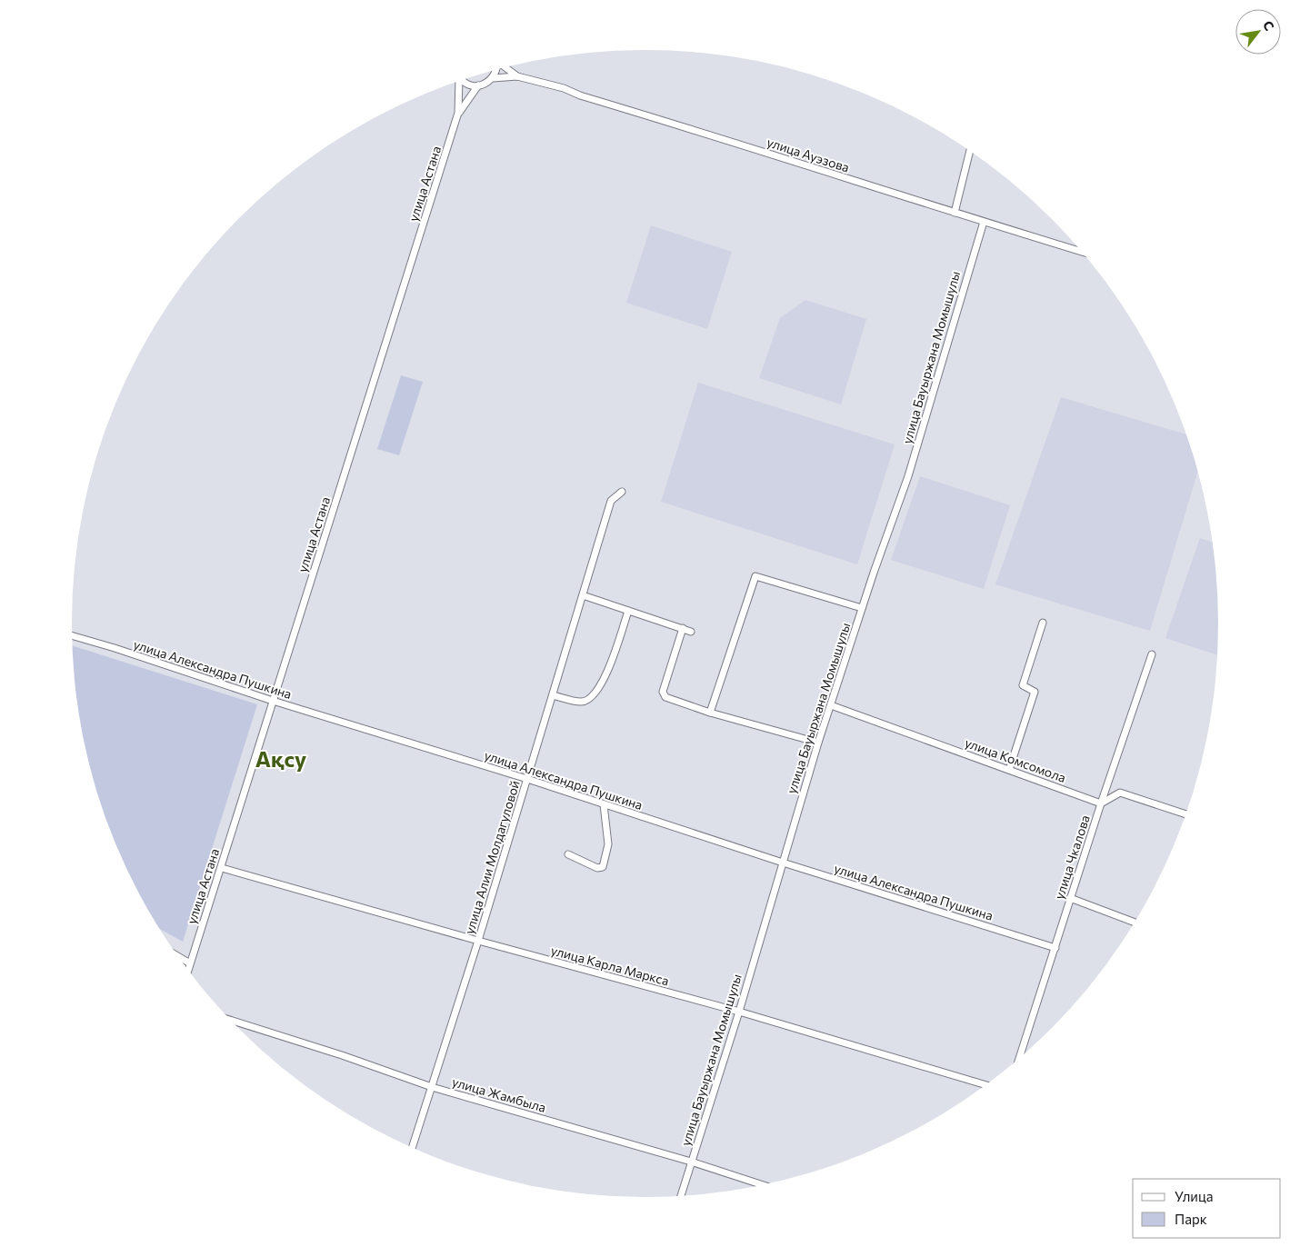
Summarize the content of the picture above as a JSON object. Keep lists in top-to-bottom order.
{
  "streets": {
    "street": [
      "улица Ауэзова",
      "улица Астана",
      "улица Бауыржана Момышулы",
      "улица Александра Пушкина",
      "улица Комсомола",
      "улица Алии Молдагуловой",
      "улица Чкалова",
      "улица Карла Маркса",
      "улица Жамбыла"
    ]
  },
  "crossings": [
    ["улица Ауэзова", "улица Бауыржана Момышулы"],
    ["улица Астана", "улица Александра Пушкина"],
    ["улица Астана", "улица Карла Маркса"],
    ["улица Бауыржана Момышулы", "улица Александра Пушкина"],
    ["улица Бауыржана Момышулы", "улица Комсомола"],
    ["улица Бауыржана Момышулы", "улица Карла Маркса"],
    ["улица Бауыржана Момышулы", "улица Жамбыла"],
    ["улица Александра Пушкина", "улица Алии Молдагуловой"],
    ["улица Александра Пушкина", "улица Чкалова"],
    ["улица Комсомола", "улица Чкалова"],
    ["улица Алии Молдагуловой", "улица Карла Маркса"],
    ["улица Алии Молдагуловой", "улица Жамбыла"]
  ],
  "districts": ["Ақсу"],
  "legend": ["Улица", "Парк"],
  "north": "top right"
}
